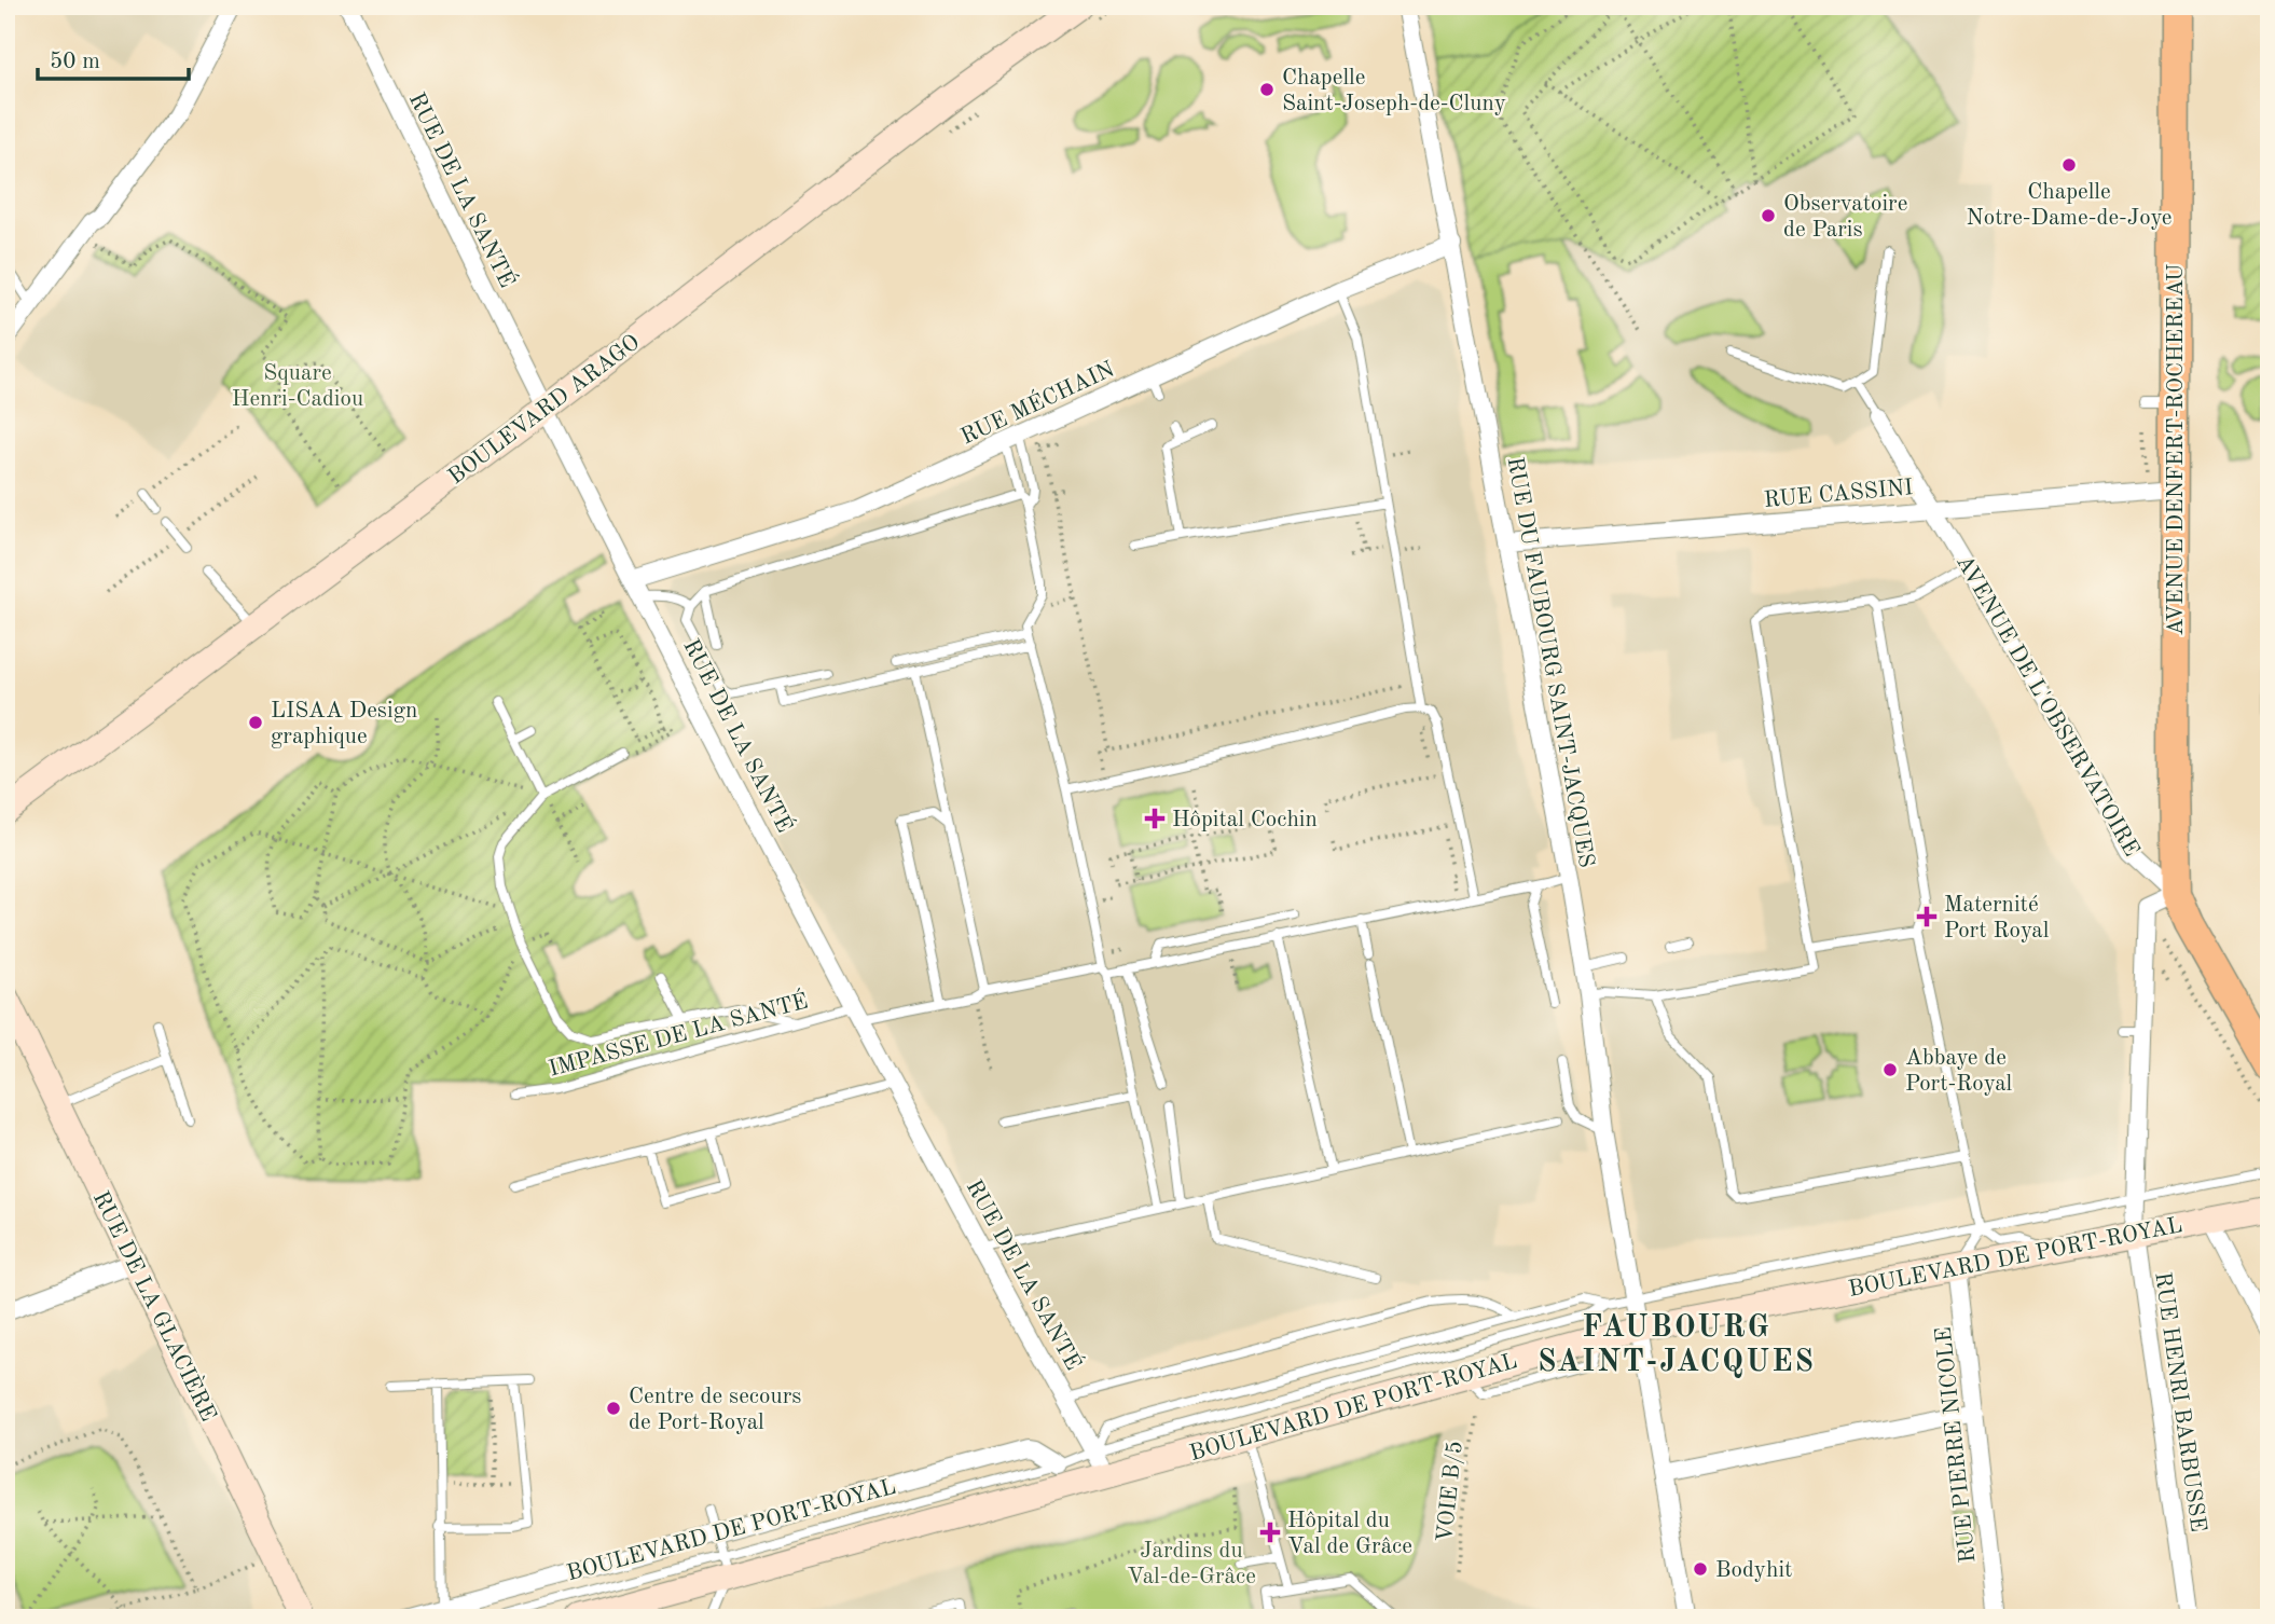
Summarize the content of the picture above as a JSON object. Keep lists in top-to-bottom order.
{
  "streets": {
    "main road": [
      "BOULEVARD ARAGO",
      "AVENUE DENFERT-ROCHEREAU",
      "AVENUE DE L'OBSERVATOIRE",
      "BOULEVARD DE PORT-ROYAL",
      "RUE DE LA GLACIÈRE"
    ],
    "street": [
      "RUE DE LA SANTÉ",
      "RUE MÉCHAIN",
      "RUE CASSINI",
      "RUE DU FAUBOURG SAINT-JACQUES",
      "RUE HENRI BARBUSSE",
      "RUE PIERRE NICOLE"
    ],
    "lane": ["IMPASSE DE LA SANTÉ"],
    "path": ["VOIE B/5"]
  },
  "crossings": [
    ["RUE DE LA SANTÉ", "RUE MÉCHAIN"],
    ["RUE DE LA SANTÉ", "BOULEVARD ARAGO"],
    ["RUE DE LA SANTÉ", "IMPASSE DE LA SANTÉ"],
    ["RUE DE LA SANTÉ", "BOULEVARD DE PORT-ROYAL"],
    ["RUE MÉCHAIN", "RUE DU FAUBOURG SAINT-JACQUES"],
    ["AVENUE DENFERT-ROCHEREAU", "RUE CASSINI"],
    ["AVENUE DENFERT-ROCHEREAU", "AVENUE DE L'OBSERVATOIRE"],
    ["AVENUE DENFERT-ROCHEREAU", "RUE HENRI BARBUSSE"],
    ["RUE CASSINI", "RUE DU FAUBOURG SAINT-JACQUES"],
    ["RUE CASSINI", "AVENUE DE L'OBSERVATOIRE"],
    ["RUE DU FAUBOURG SAINT-JACQUES", "IMPASSE DE LA SANTÉ"],
    ["RUE DU FAUBOURG SAINT-JACQUES", "BOULEVARD DE PORT-ROYAL"],
    ["AVENUE DE L'OBSERVATOIRE", "RUE HENRI BARBUSSE"],
    ["BOULEVARD DE PORT-ROYAL", "RUE HENRI BARBUSSE"],
    ["BOULEVARD DE PORT-ROYAL", "RUE PIERRE NICOLE"]
  ],
  "districts": ["FAUBOURG SAINT-JACQUES"],
  "parks": ["Square Henri-Cadiou", "Jardins du Val-de-Grâce"],
  "places": {
    "other": [
      "Chapelle Saint-Joseph-de-Cluny",
      "Chapelle Notre-Dame-de-Joye",
      "Observatoire de Paris",
      "LISAA Design graphique",
      "Abbaye de Port-Royal",
      "Centre de secours de Port-Royal",
      "Bodyhit"
    ],
    "health": ["Hôpital Cochin", "Maternité Port Royal", "Hôpital du Val de Grâce"]
  },
  "scale_bar": "50 m"
}
